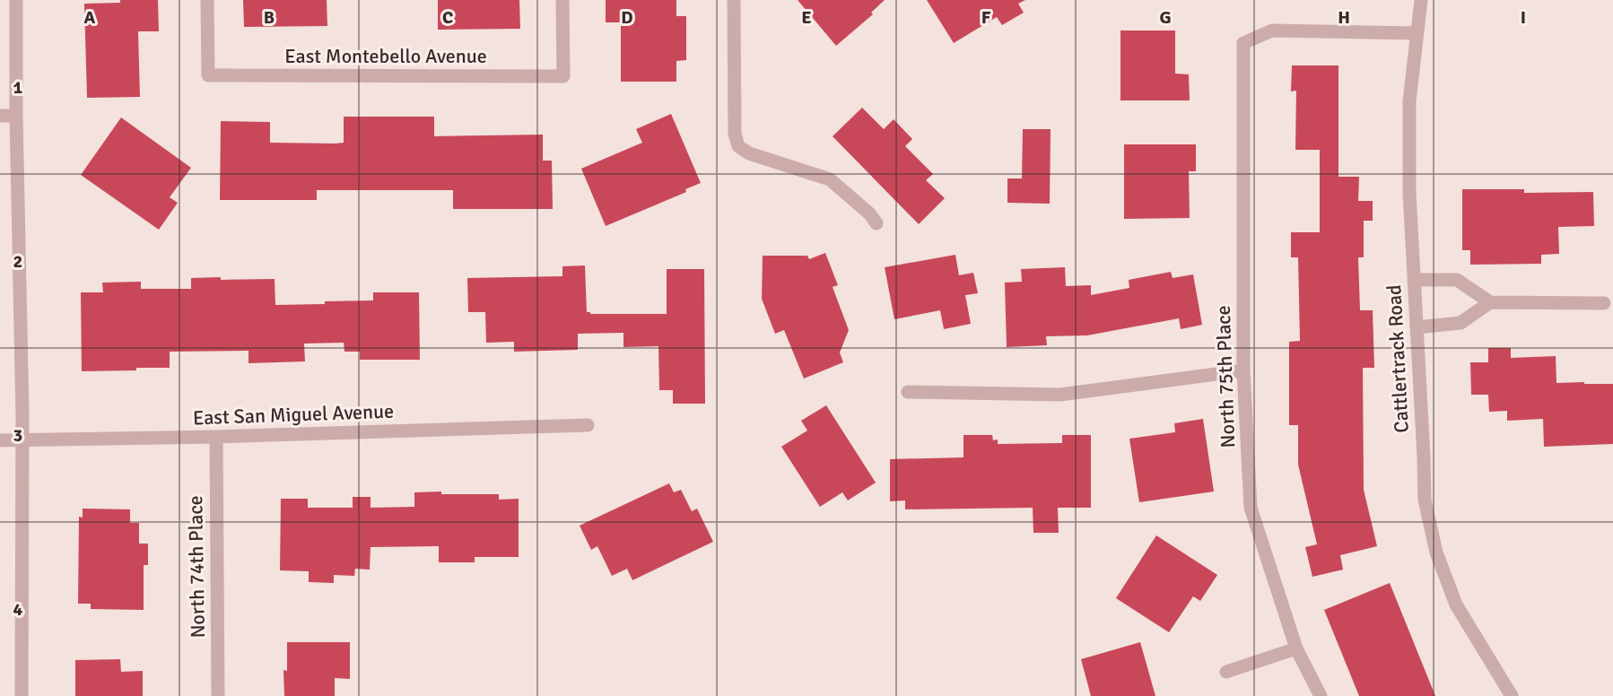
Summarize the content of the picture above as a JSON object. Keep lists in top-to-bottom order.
{
  "streets": {
    "street": [
      "East Montebello Avenue",
      "Cattlertrack Road",
      "North 75th Place",
      "East San Miguel Avenue",
      "North 74th Place"
    ]
  },
  "crossings": [
    ["Cattlertrack Road", "North 75th Place"],
    ["East San Miguel Avenue", "North 74th Place"]
  ],
  "grid": {
    "columns": [
      "A",
      "B",
      "C",
      "D",
      "E",
      "F",
      "G",
      "H",
      "I"
    ],
    "rows": [
      "1",
      "2",
      "3",
      "4"
    ]
  }
}
